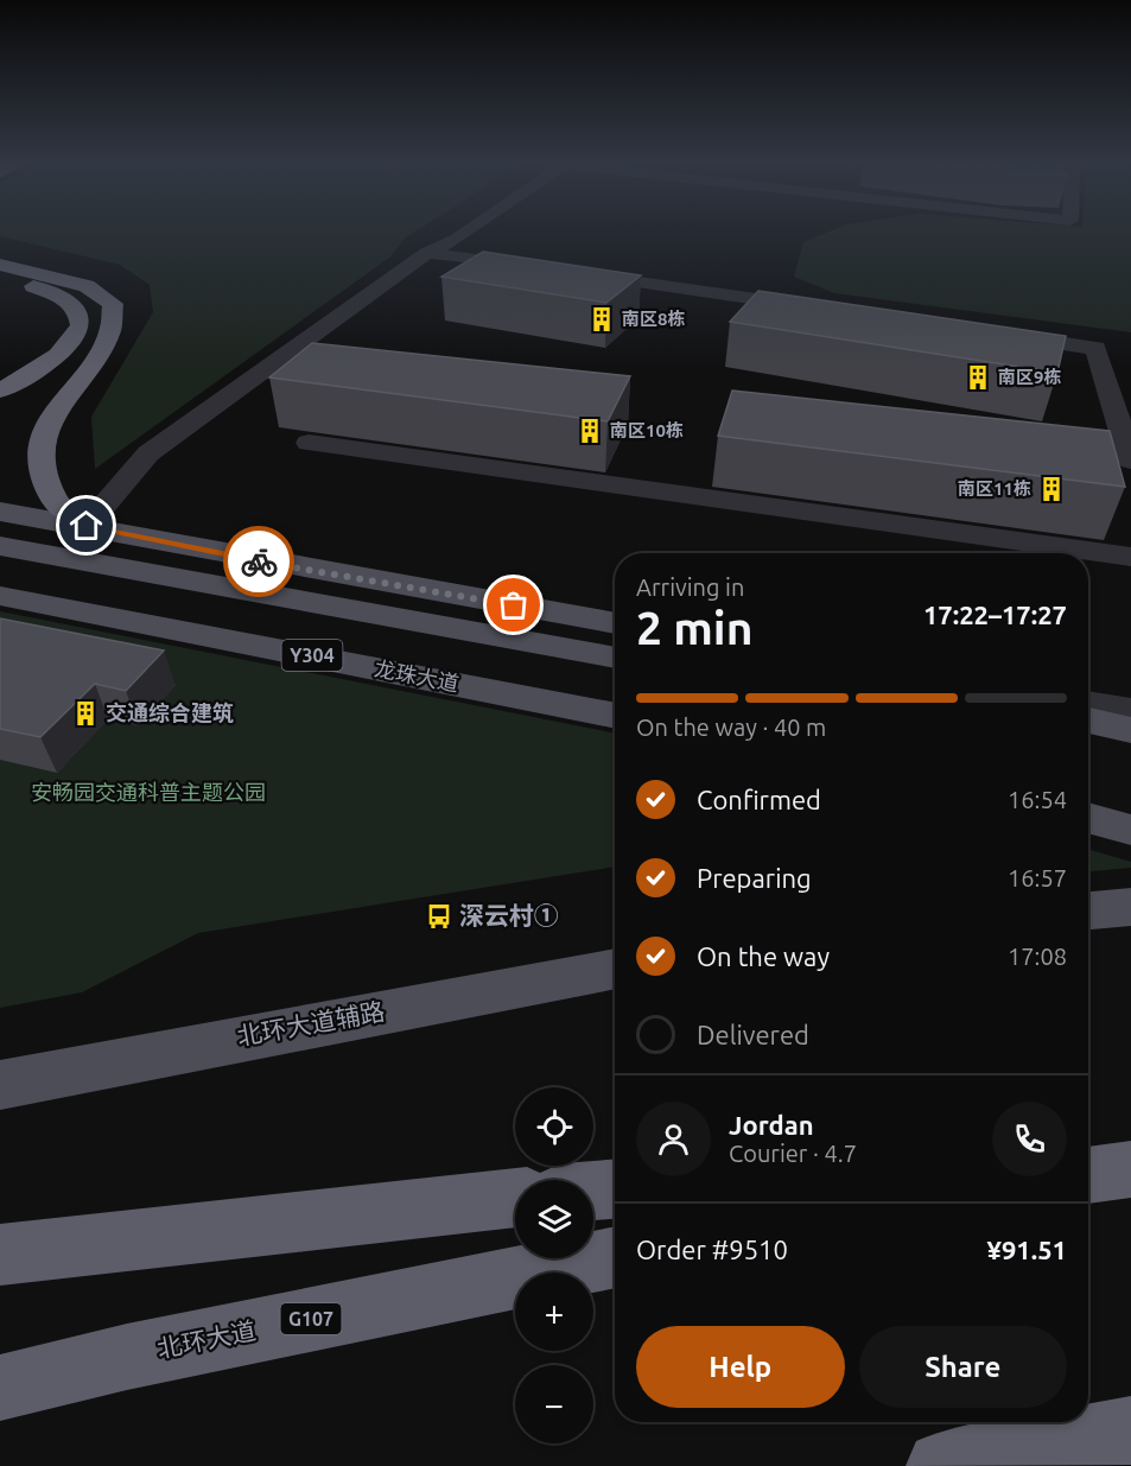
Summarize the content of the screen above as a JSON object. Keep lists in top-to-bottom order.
{
  "streets": {
    "highway": ["G107", "北环大道"],
    "main road": ["Y304", "龙珠大道", "北环大道辅路"]
  },
  "parks": ["安畅园交通科普主题公园"],
  "places": {
    "building": [
      "南区8栋",
      "南区9栋",
      "南区10栋",
      "南区11栋",
      "交通综合建筑"
    ],
    "bus stop": ["深云村①"]
  },
  "page": {
    "heading": ["2 min", "Arriving in", "17:22–17:27"],
    "panel": [
      "Jordan",
      "Courier · 4.7",
      "Order #9510",
      "¥91.51"
    ],
    "bar": "On the way · 40 m",
    "list": [
      ["Confirmed", "16:54"],
      ["Preparing", "16:57"],
      ["On the way", "17:08"],
      "Delivered"
    ],
    "map_buttons": ["+", "−"],
    "buttons": ["Help", "Share"]
  }
}
